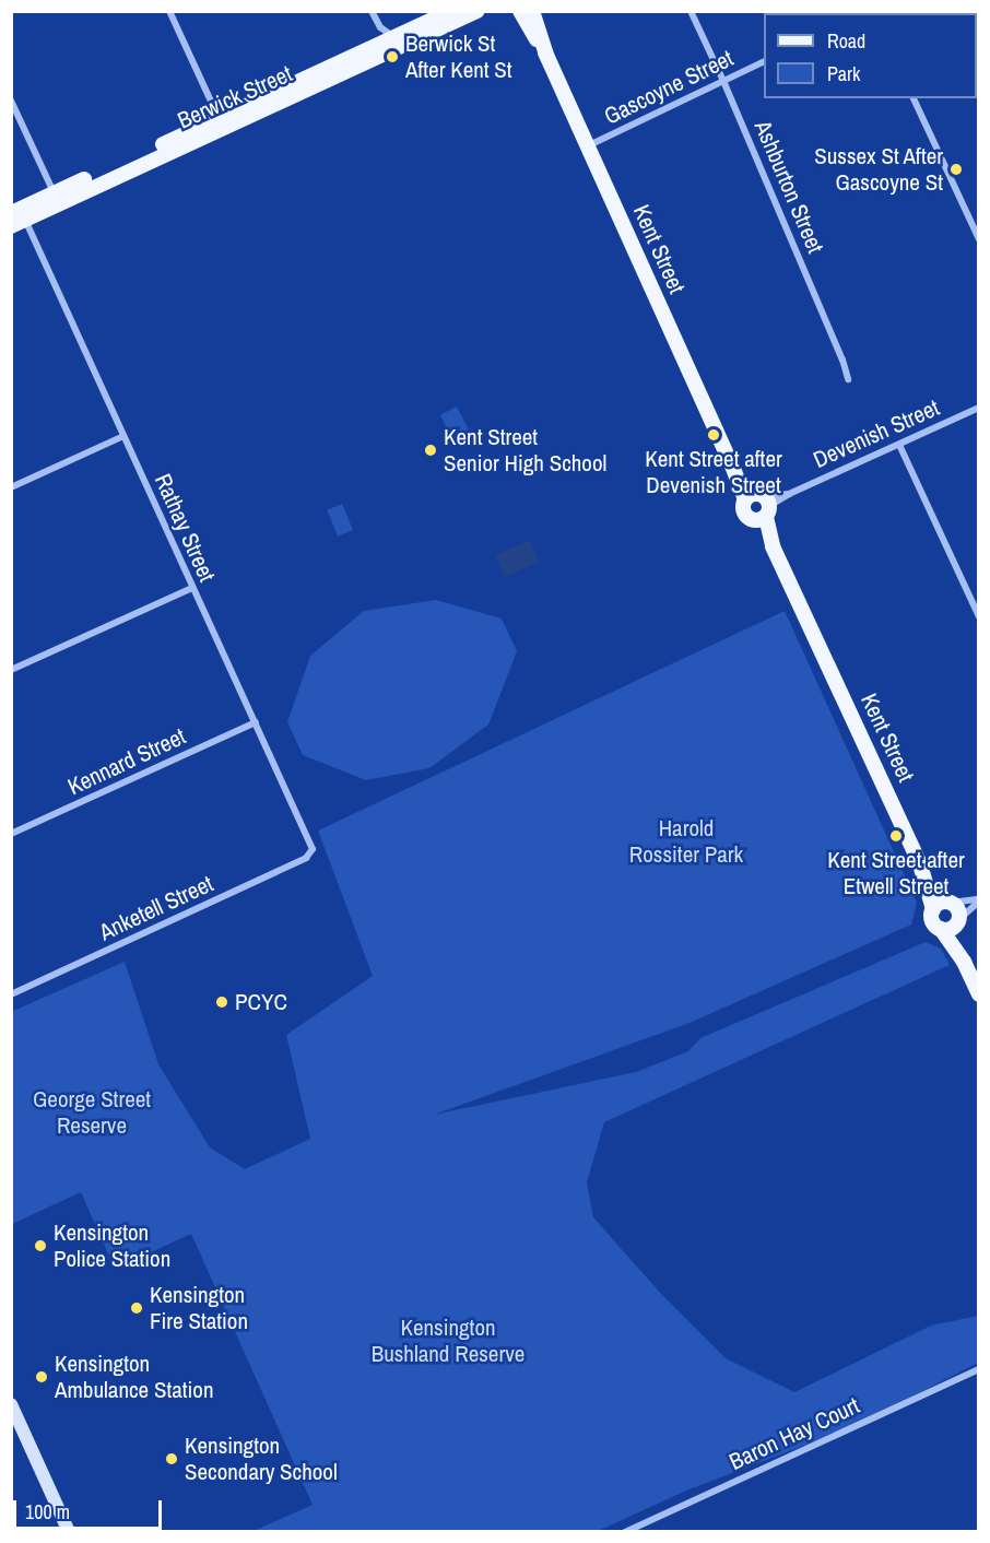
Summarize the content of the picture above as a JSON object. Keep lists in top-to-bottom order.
{
  "streets": {
    "main road": ["Berwick Street", "Kent Street"],
    "street": [
      "Gascoyne Street",
      "Ashburton Street",
      "Devenish Street",
      "Rathay Street",
      "Kennard Street",
      "Anketell Street",
      "Baron Hay Court"
    ]
  },
  "crossings": [
    ["Gascoyne Street", "Ashburton Street"],
    ["Gascoyne Street", "Kent Street"],
    ["Berwick Street", "Rathay Street"],
    ["Kent Street", "Devenish Street"],
    ["Rathay Street", "Kennard Street"],
    ["Rathay Street", "Anketell Street"]
  ],
  "parks": ["Harold Rossiter Park", "George Street Reserve", "Kensington Bushland Reserve"],
  "places": [
    "Berwick St After Kent St",
    "Sussex St After Gascoyne St",
    "Kent Street after Devenish Street",
    "Kent Street Senior High School",
    "Kent Street after Etwell Street",
    "PCYC",
    "Kensington Police Station",
    "Kensington Fire Station",
    "Kensington Ambulance Station",
    "Kensington Secondary School"
  ],
  "legend": ["Road", "Park"],
  "scale_bar": "100 m"
}
